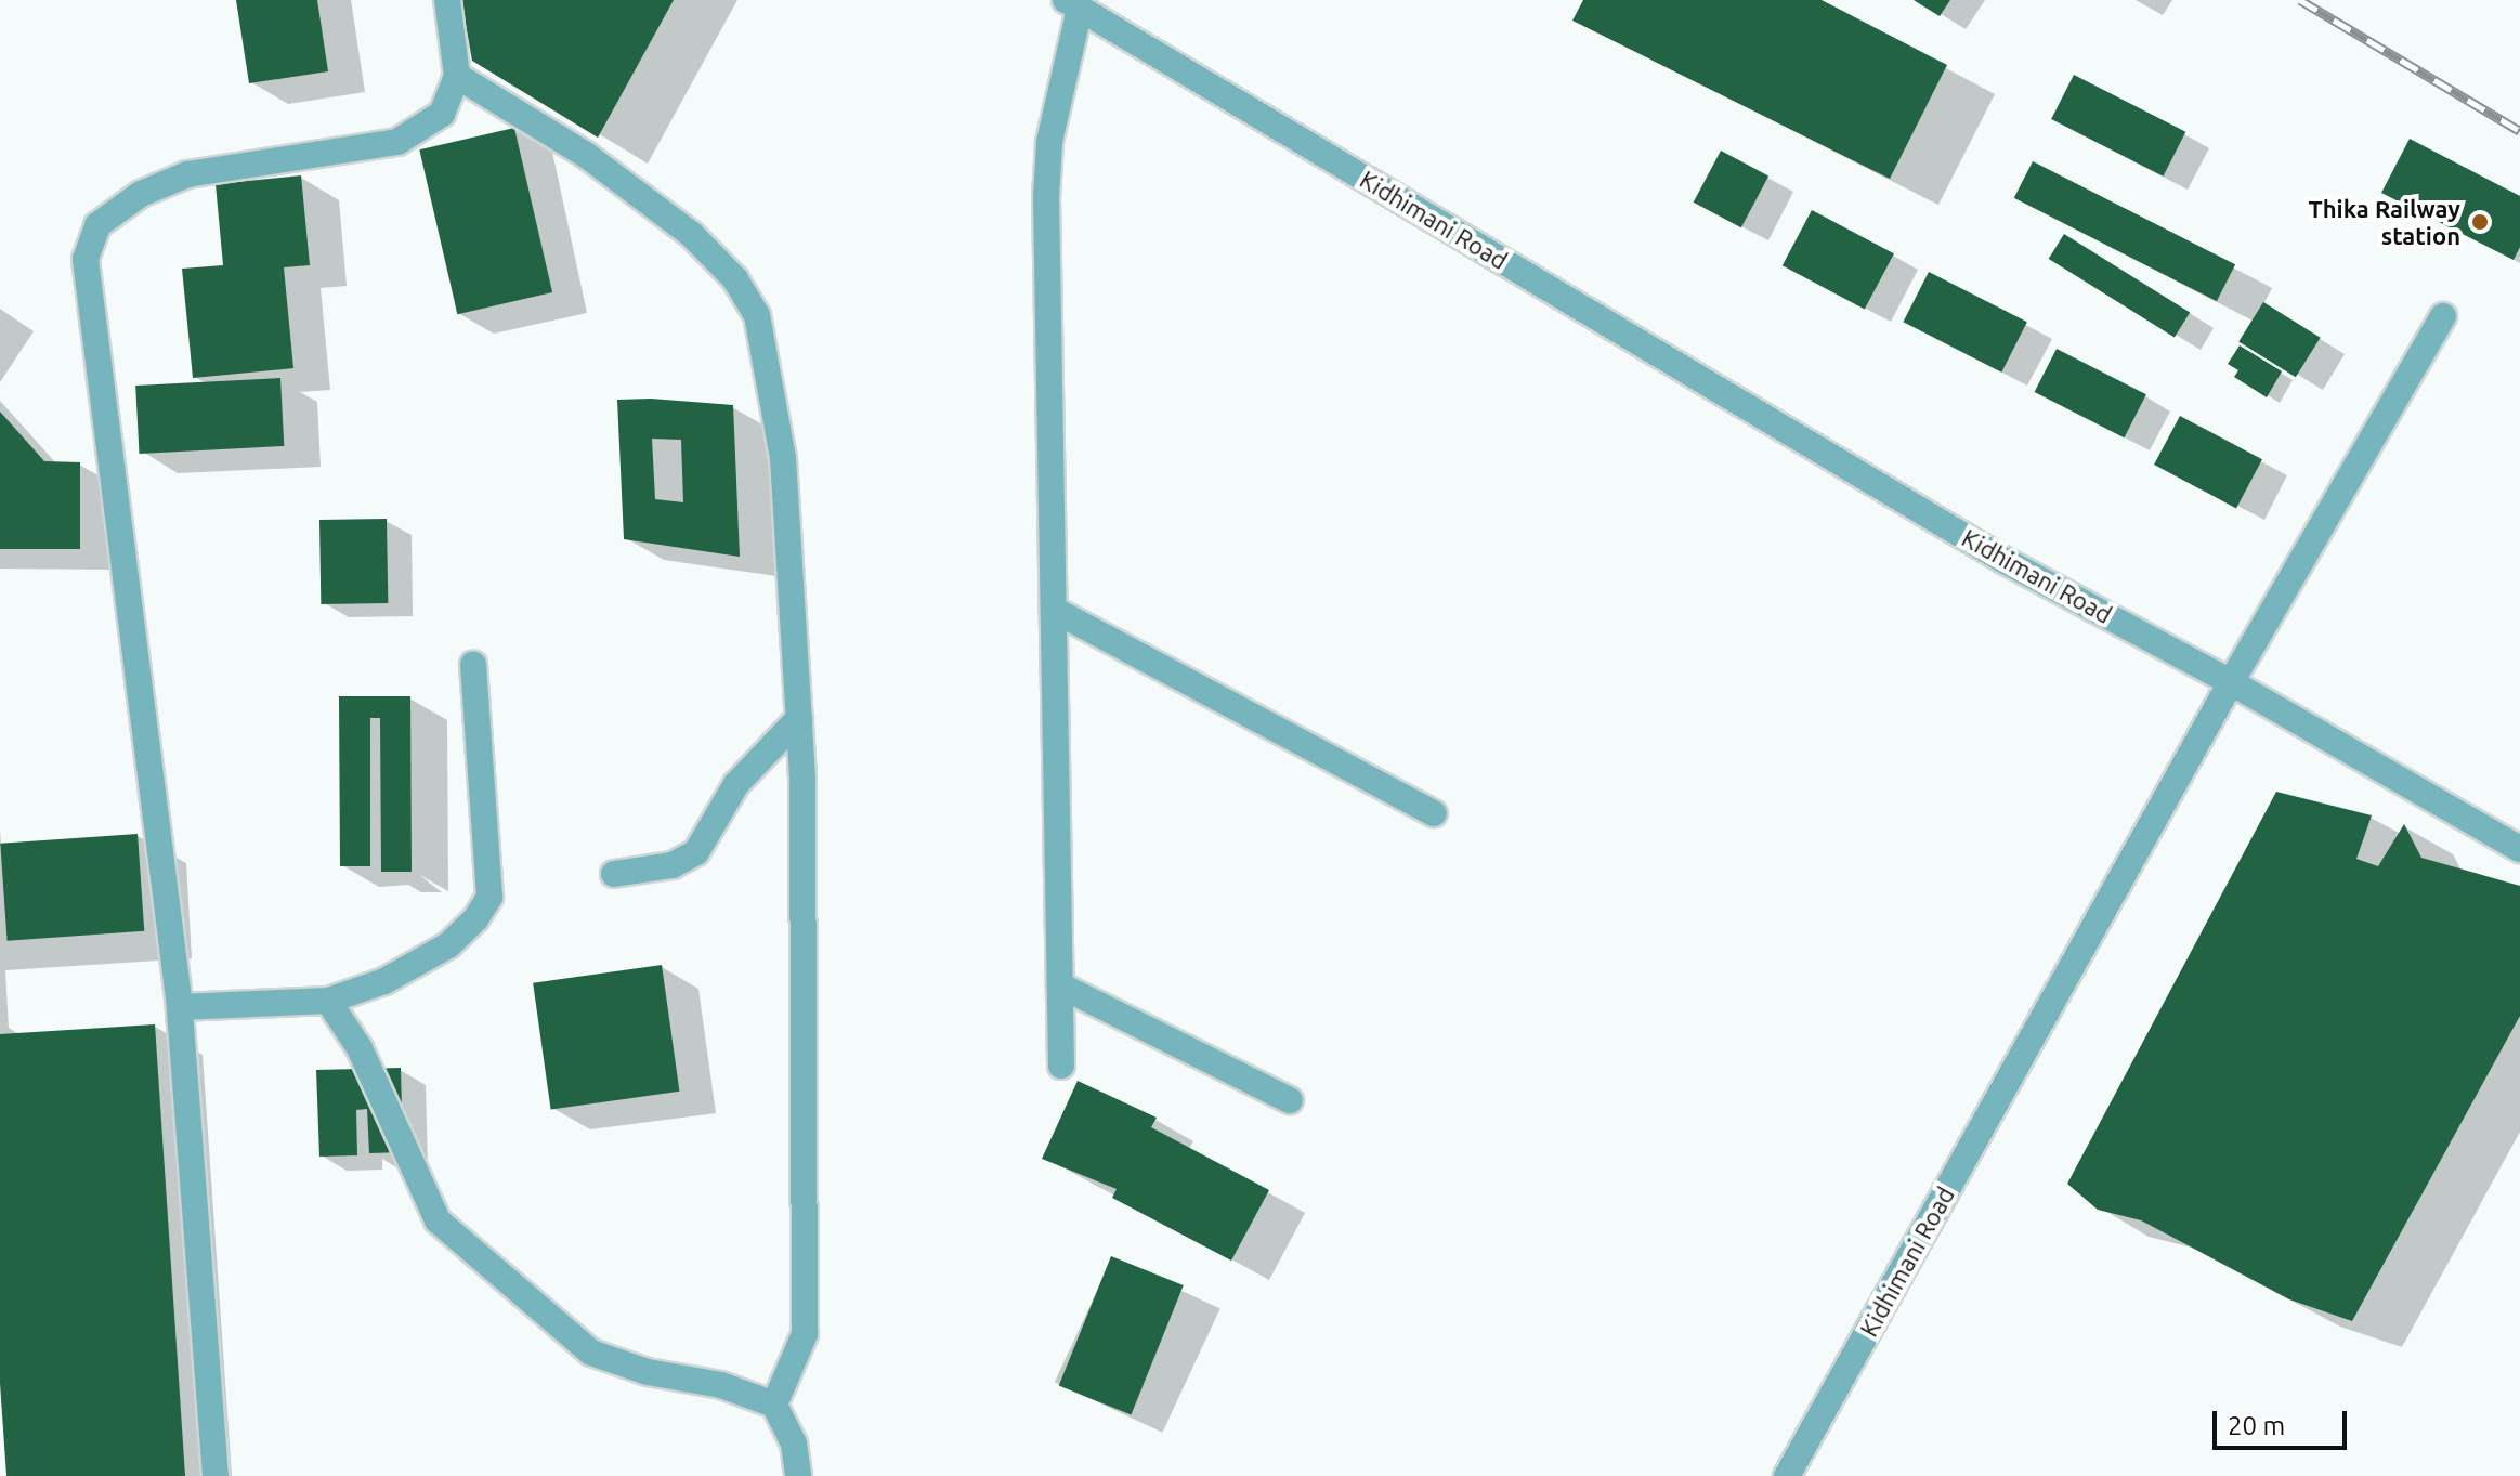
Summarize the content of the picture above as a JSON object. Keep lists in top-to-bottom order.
{
  "streets": {
    "street": ["Kidhimani Road"]
  },
  "places": ["Thika Railway station"],
  "scale_bar": "20 m"
}
